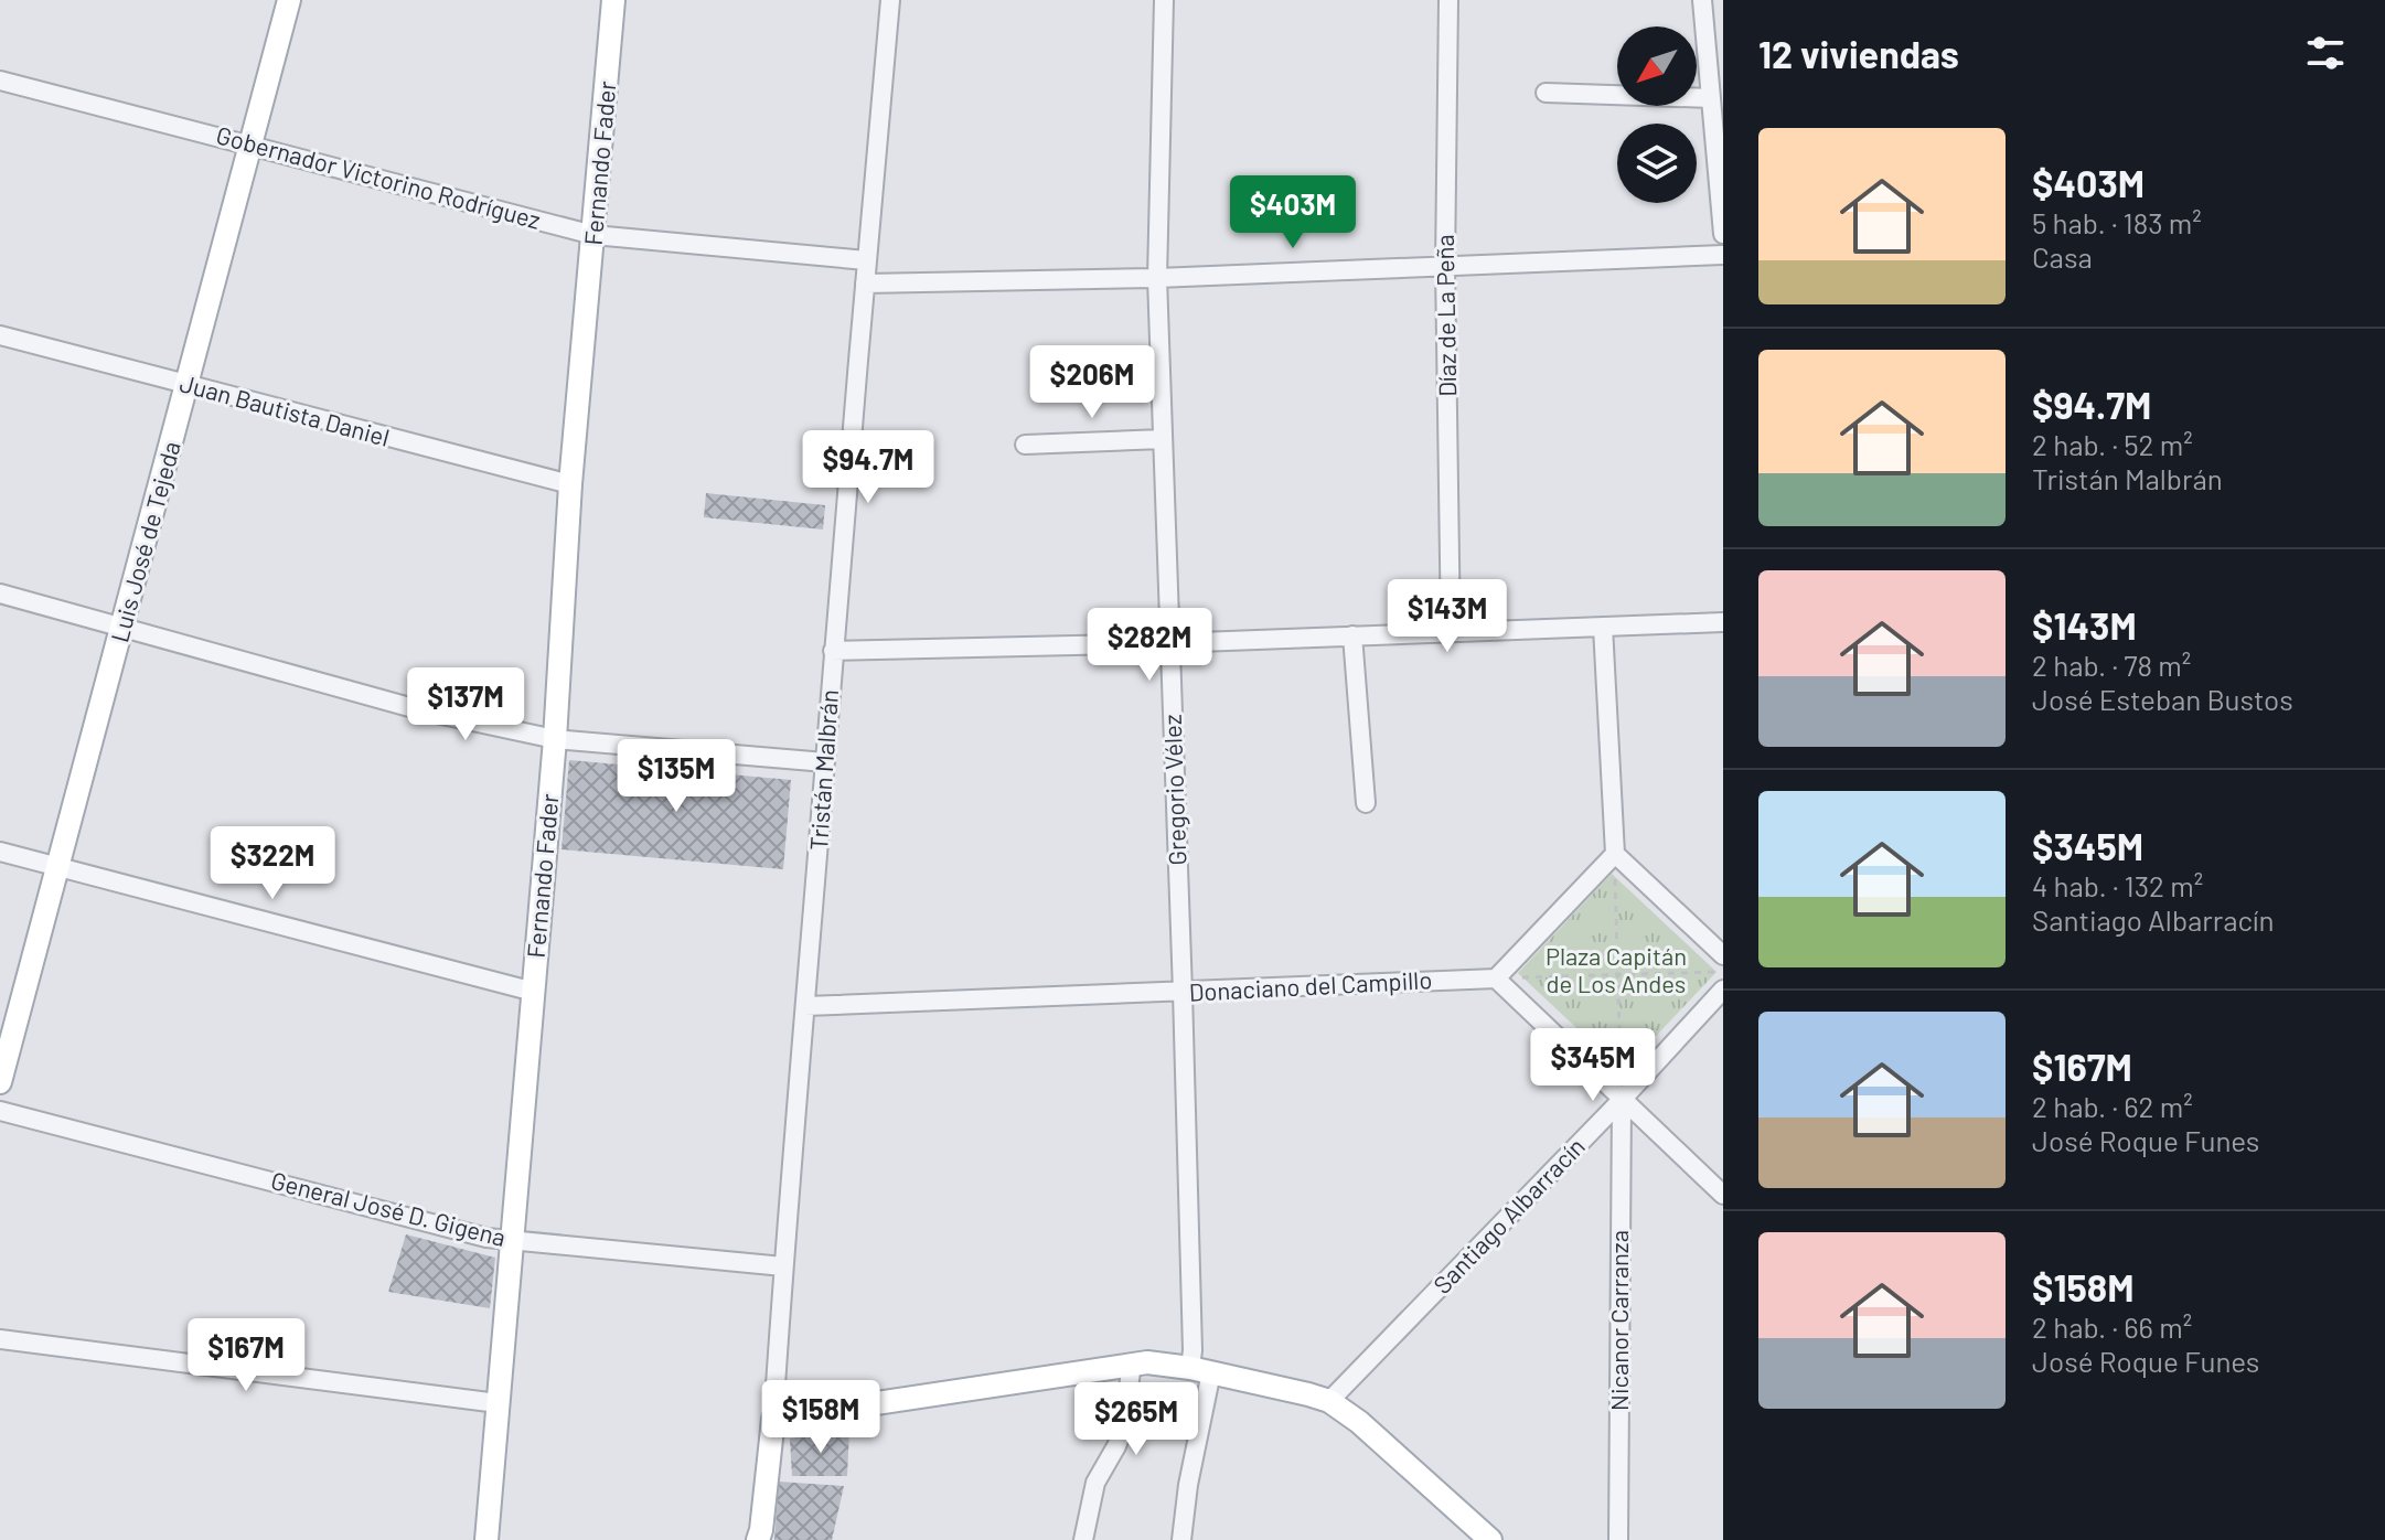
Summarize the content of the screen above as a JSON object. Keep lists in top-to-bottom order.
{
  "streets": {
    "main road": ["Fernando Fader", "Luis José de Tejeda", "Tristán Malbrán"],
    "street": [
      "Gobernador Victorino Rodríguez",
      "Díaz de La Peña",
      "Juan Bautista Daniel",
      "Gregorio Vélez",
      "Donaciano del Campillo",
      "General José D. Gigena",
      "Santiago Albarracín",
      "Nicanor Carranza"
    ]
  },
  "crossings": [
    ["Fernando Fader", "Gobernador Victorino Rodríguez"],
    ["Fernando Fader", "Juan Bautista Daniel"],
    ["Fernando Fader", "General José D. Gigena"],
    ["Gobernador Victorino Rodríguez", "Luis José de Tejeda"],
    ["Gobernador Victorino Rodríguez", "Tristán Malbrán"],
    ["Juan Bautista Daniel", "Luis José de Tejeda"],
    ["Tristán Malbrán", "Donaciano del Campillo"],
    ["Tristán Malbrán", "General José D. Gigena"],
    ["Gregorio Vélez", "Donaciano del Campillo"],
    ["Santiago Albarracín", "Nicanor Carranza"]
  ],
  "parks": ["Plaza Capitán de Los Andes"],
  "north": "bottom left",
  "page": {
    "heading": "12 viviendas",
    "list": [
      {
        "name": "$403M",
        "note": "5 hab. · 183 m² · Casa"
      },
      {
        "name": "$94.7M",
        "note": "2 hab. · 52 m² · Tristán Malbrán"
      },
      {
        "name": "$143M",
        "note": "2 hab. · 78 m² · José Esteban Bustos"
      },
      {
        "name": "$345M",
        "note": "4 hab. · 132 m² · Santiago Albarracín"
      },
      {
        "name": "$167M",
        "note": "2 hab. · 62 m² · José Roque Funes"
      },
      {
        "name": "$158M",
        "note": "2 hab. · 66 m² · José Roque Funes"
      }
    ],
    "price": [
      "$403M",
      "$206M",
      "$94.7M",
      "$143M",
      "$282M",
      "$137M",
      "$135M",
      "$322M",
      "$345M",
      "$167M",
      "$158M",
      "$265M"
    ]
  }
}
